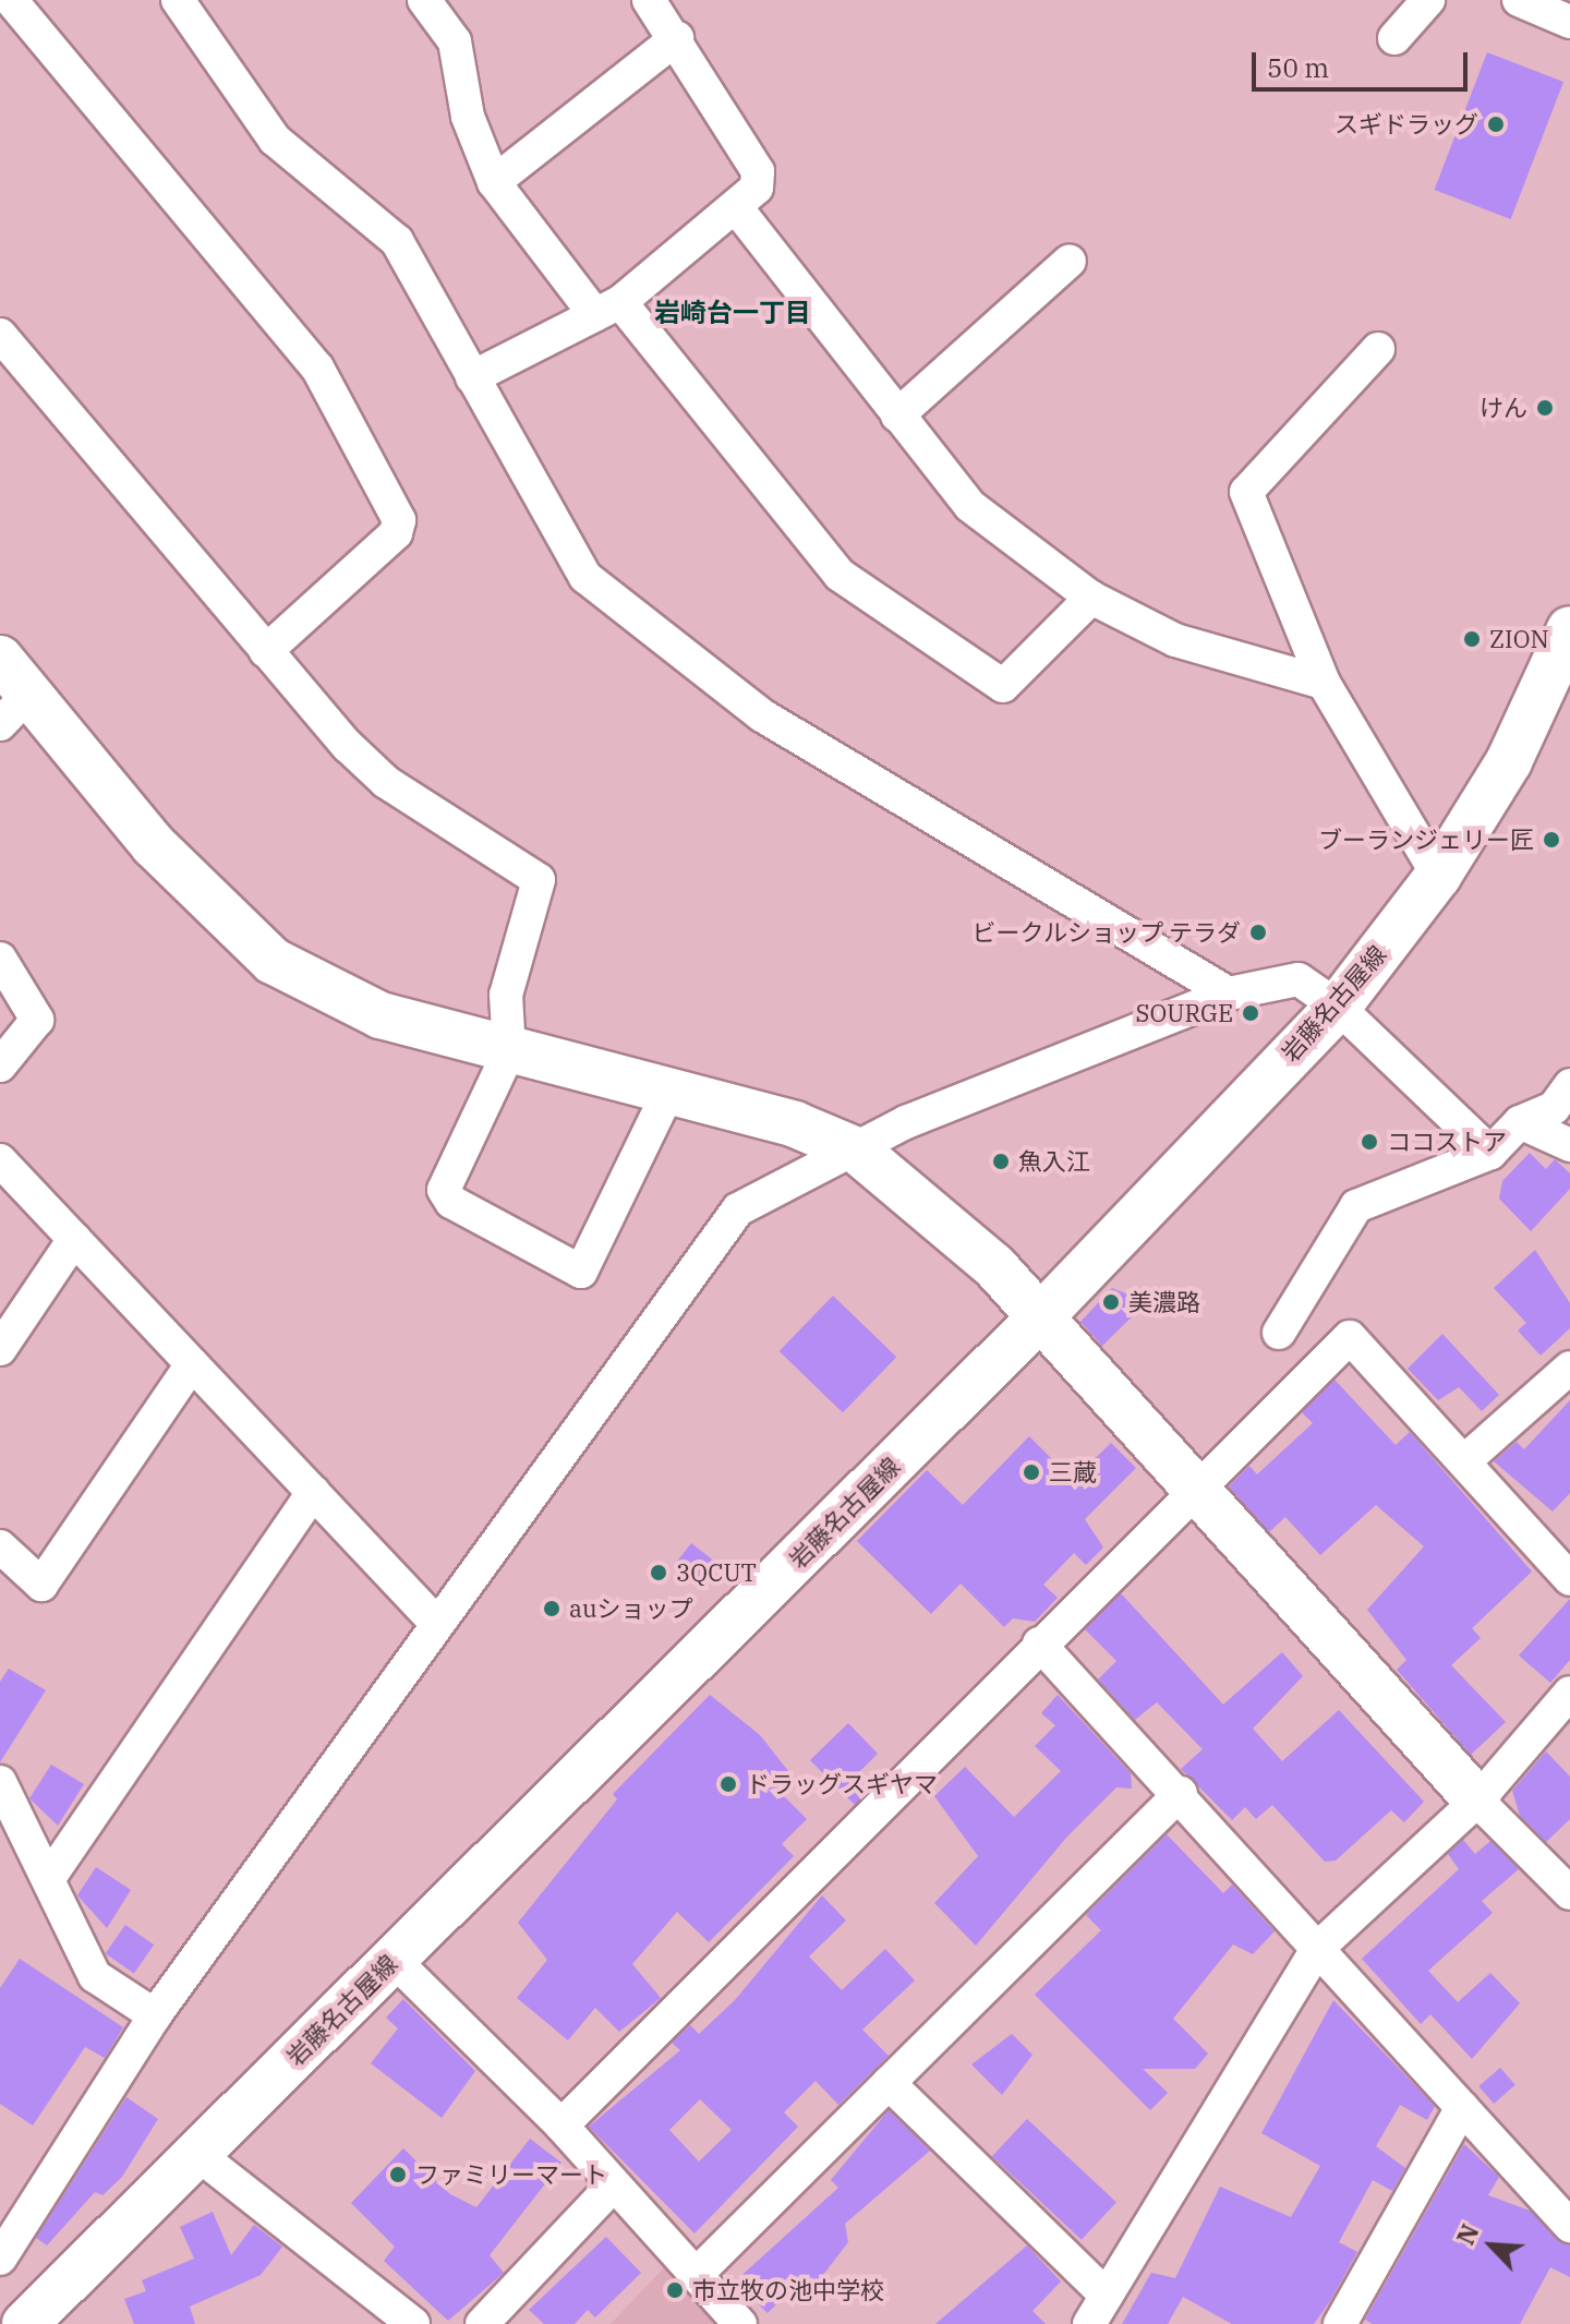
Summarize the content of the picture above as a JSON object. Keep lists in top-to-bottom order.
{
  "streets": {
    "main road": ["岩藤名古屋線"]
  },
  "districts": ["岩崎台一丁目"],
  "places": [
    "スギドラッグ",
    "けん",
    "ZION",
    "ブーランジェリー匠",
    "ビークルショップ テラダ",
    "SOURGE",
    "ココストア",
    "魚入江",
    "美濃路",
    "三蔵",
    "3QCUT",
    "auショップ",
    "ドラッグスギヤマ",
    "ファミリーマート",
    "市立牧の池中学校"
  ],
  "scale_bar": "50 m",
  "north": "top left"
}
